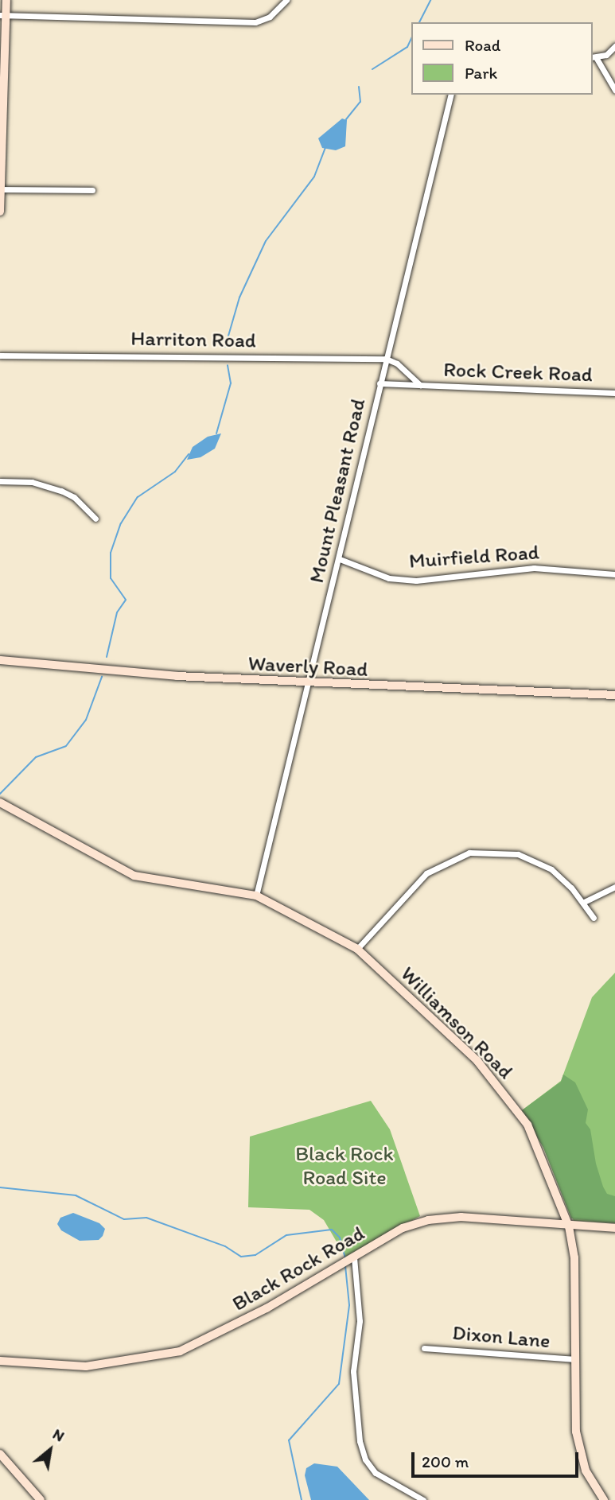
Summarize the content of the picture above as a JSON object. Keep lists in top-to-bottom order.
{
  "streets": {
    "street": [
      "Harriton Road",
      "Rock Creek Road",
      "Mount Pleasant Road",
      "Muirfield Road",
      "Waverly Road",
      "Williamson Road",
      "Black Rock Road",
      "Dixon Lane"
    ]
  },
  "crossings": [
    ["Harriton Road", "Rock Creek Road"],
    ["Harriton Road", "Mount Pleasant Road"],
    ["Rock Creek Road", "Mount Pleasant Road"],
    ["Mount Pleasant Road", "Muirfield Road"],
    ["Mount Pleasant Road", "Waverly Road"],
    ["Mount Pleasant Road", "Williamson Road"],
    ["Williamson Road", "Black Rock Road"],
    ["Williamson Road", "Dixon Lane"]
  ],
  "parks": ["Black Rock Road Site"],
  "legend": ["Road", "Park"],
  "scale_bar": "200 m",
  "north": "top right"
}
